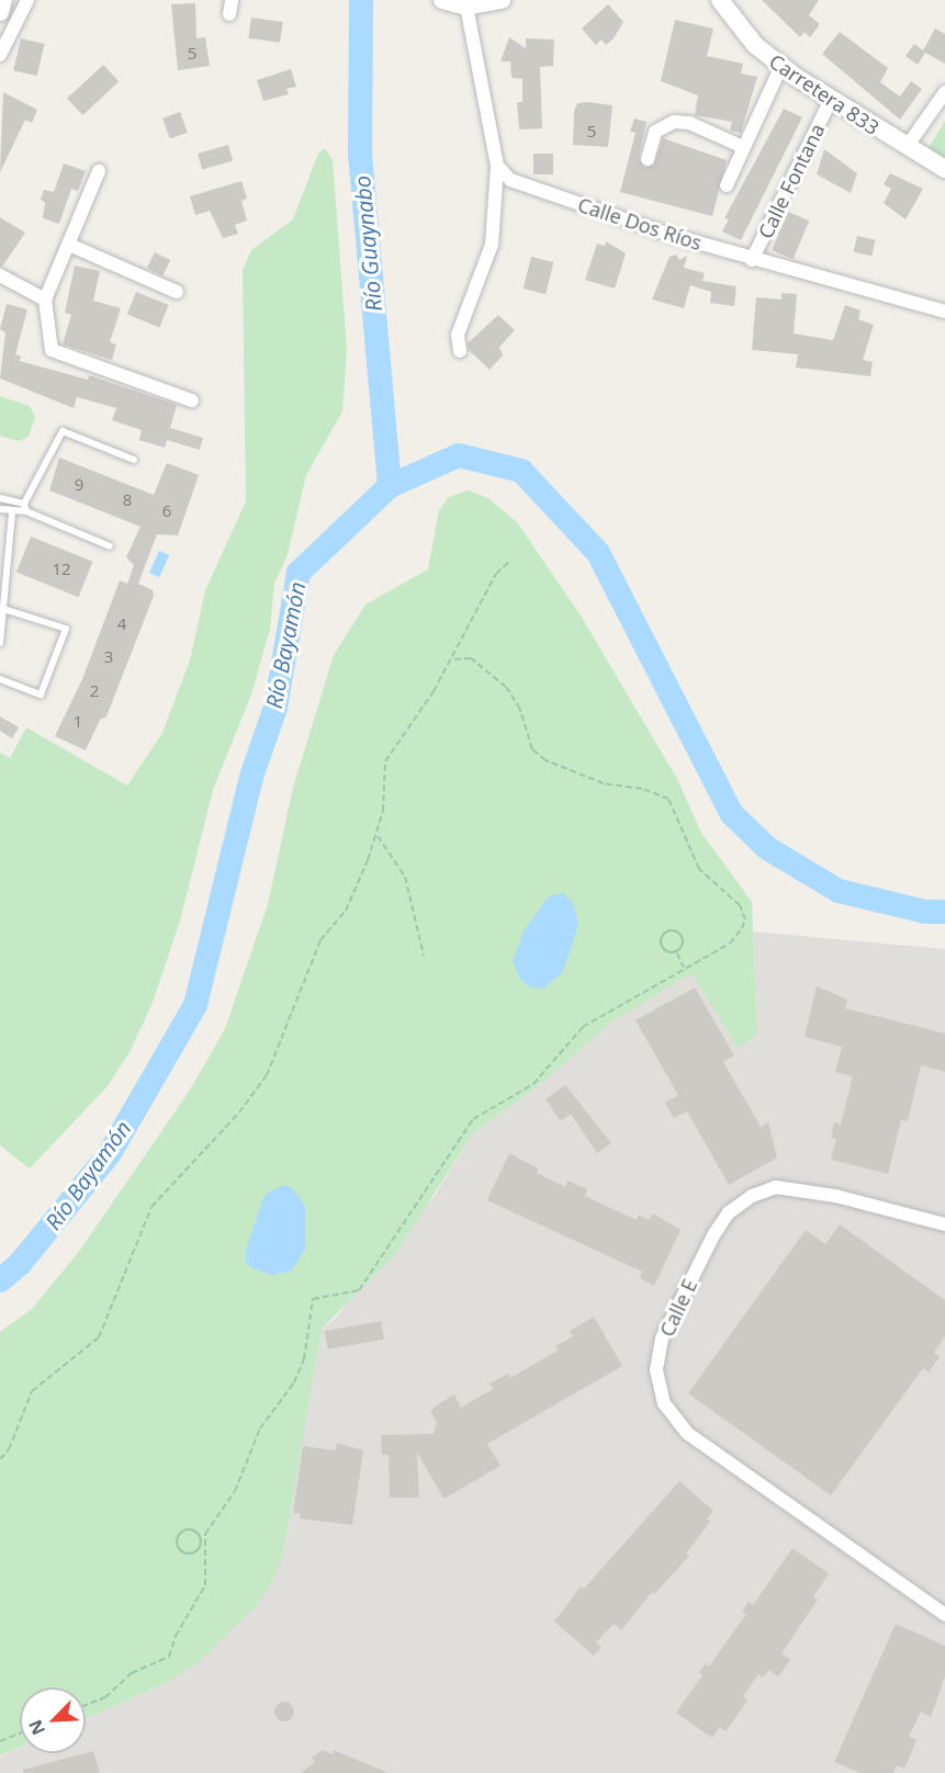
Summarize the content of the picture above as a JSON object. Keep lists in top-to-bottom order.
{
  "streets": {
    "street": [
      "Carretera 833",
      "Calle Fontana",
      "Calle Dos Ríos",
      "Calle E"
    ]
  },
  "crossings": [
    ["Carretera 833", "Calle Fontana"],
    ["Calle Fontana", "Calle Dos Ríos"]
  ],
  "water": ["Río Guaynabo", "Río Bayamón"],
  "house_numbers": [
    "5",
    "5",
    "9",
    "8",
    "6",
    "12",
    "4",
    "3",
    "2",
    "1"
  ],
  "north": "bottom left"
}
